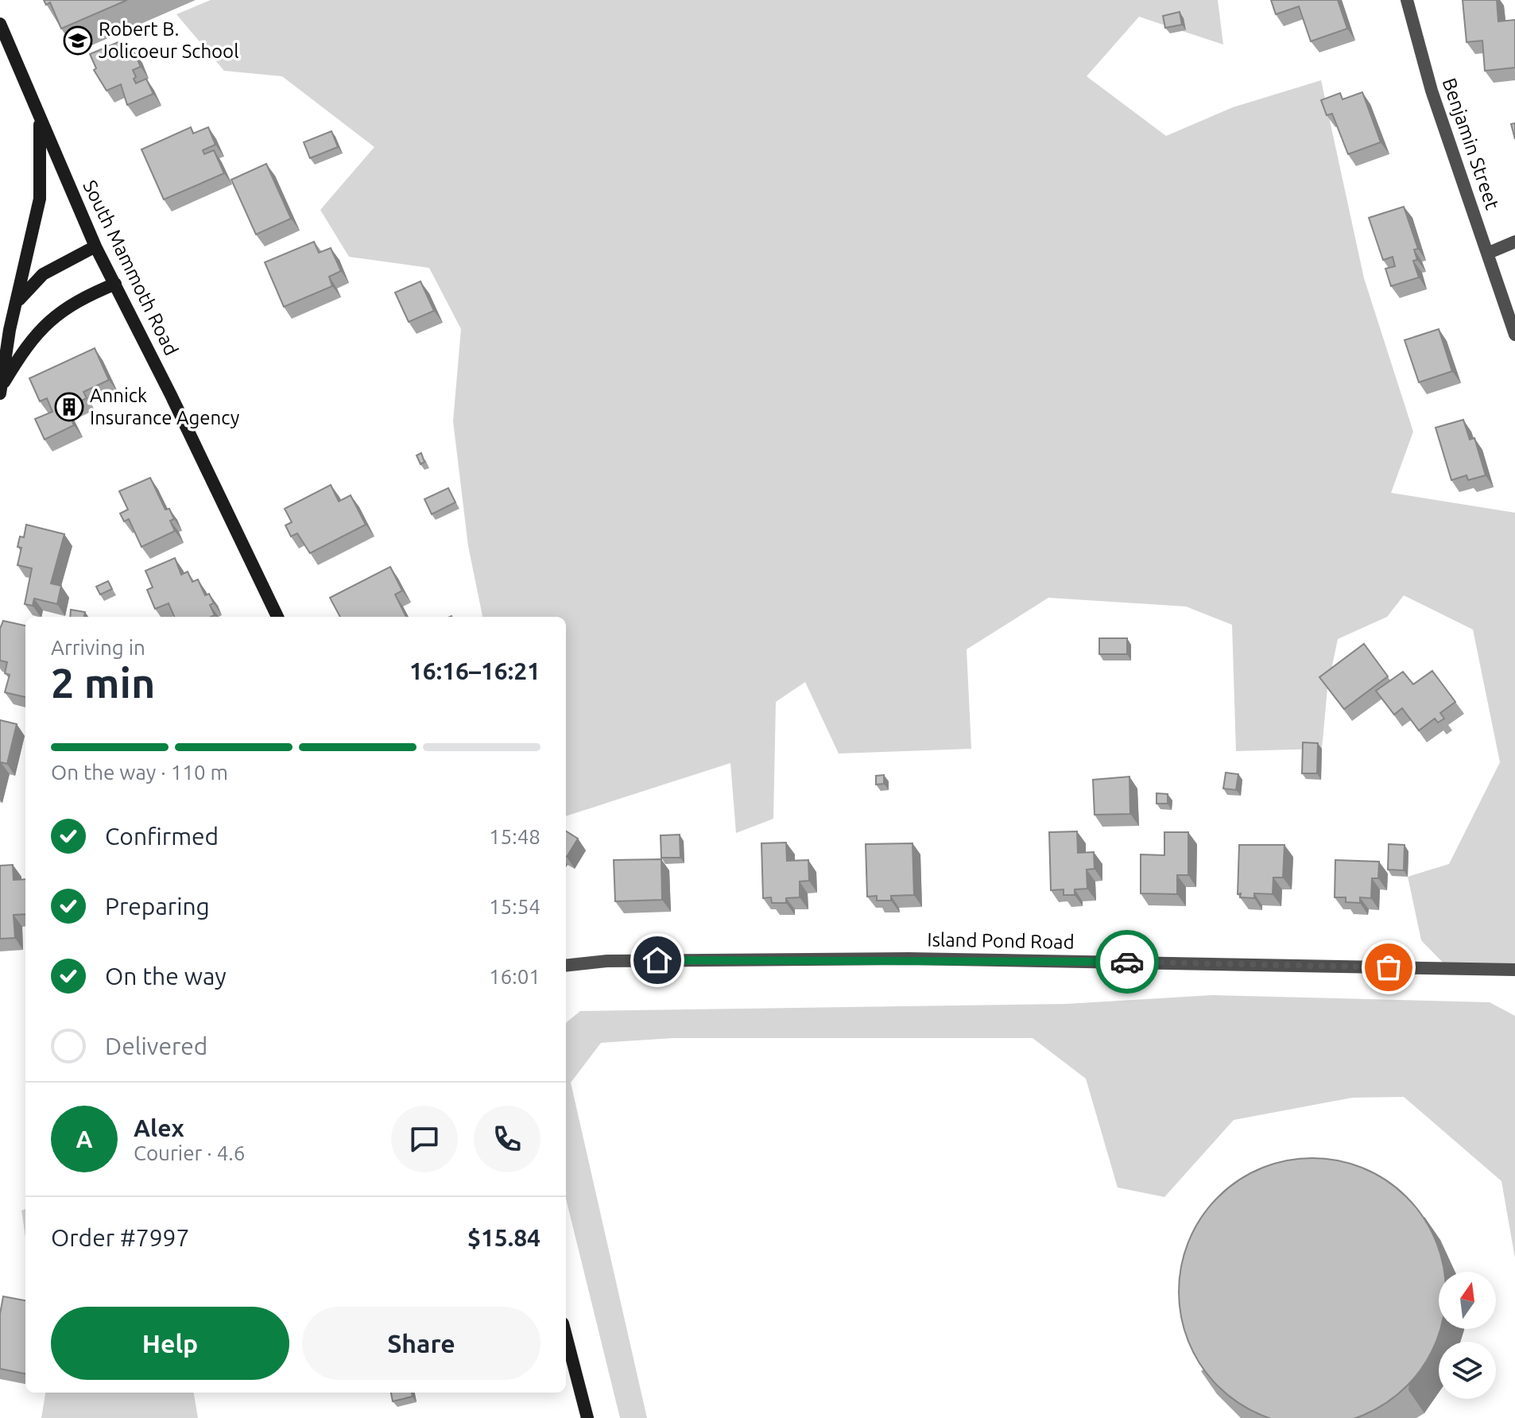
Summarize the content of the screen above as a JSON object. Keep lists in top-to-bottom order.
{
  "streets": {
    "main road": ["South Mammoth Road"],
    "street": ["Benjamin Street", "Island Pond Road"]
  },
  "places": {
    "school or university": ["Robert B. Jolicoeur School"],
    "building": ["Annick Insurance Agency"]
  },
  "north": "top",
  "page": {
    "heading": ["2 min", "Arriving in", "16:16–16:21"],
    "panel": [
      "Alex",
      "Courier · 4.6",
      "Order #7997",
      "$15.84"
    ],
    "bar": "On the way · 110 m",
    "list": [
      ["Confirmed", "15:48"],
      ["Preparing", "15:54"],
      ["On the way", "16:01"],
      "Delivered"
    ],
    "round": "A",
    "buttons": ["Help", "Share"]
  }
}
